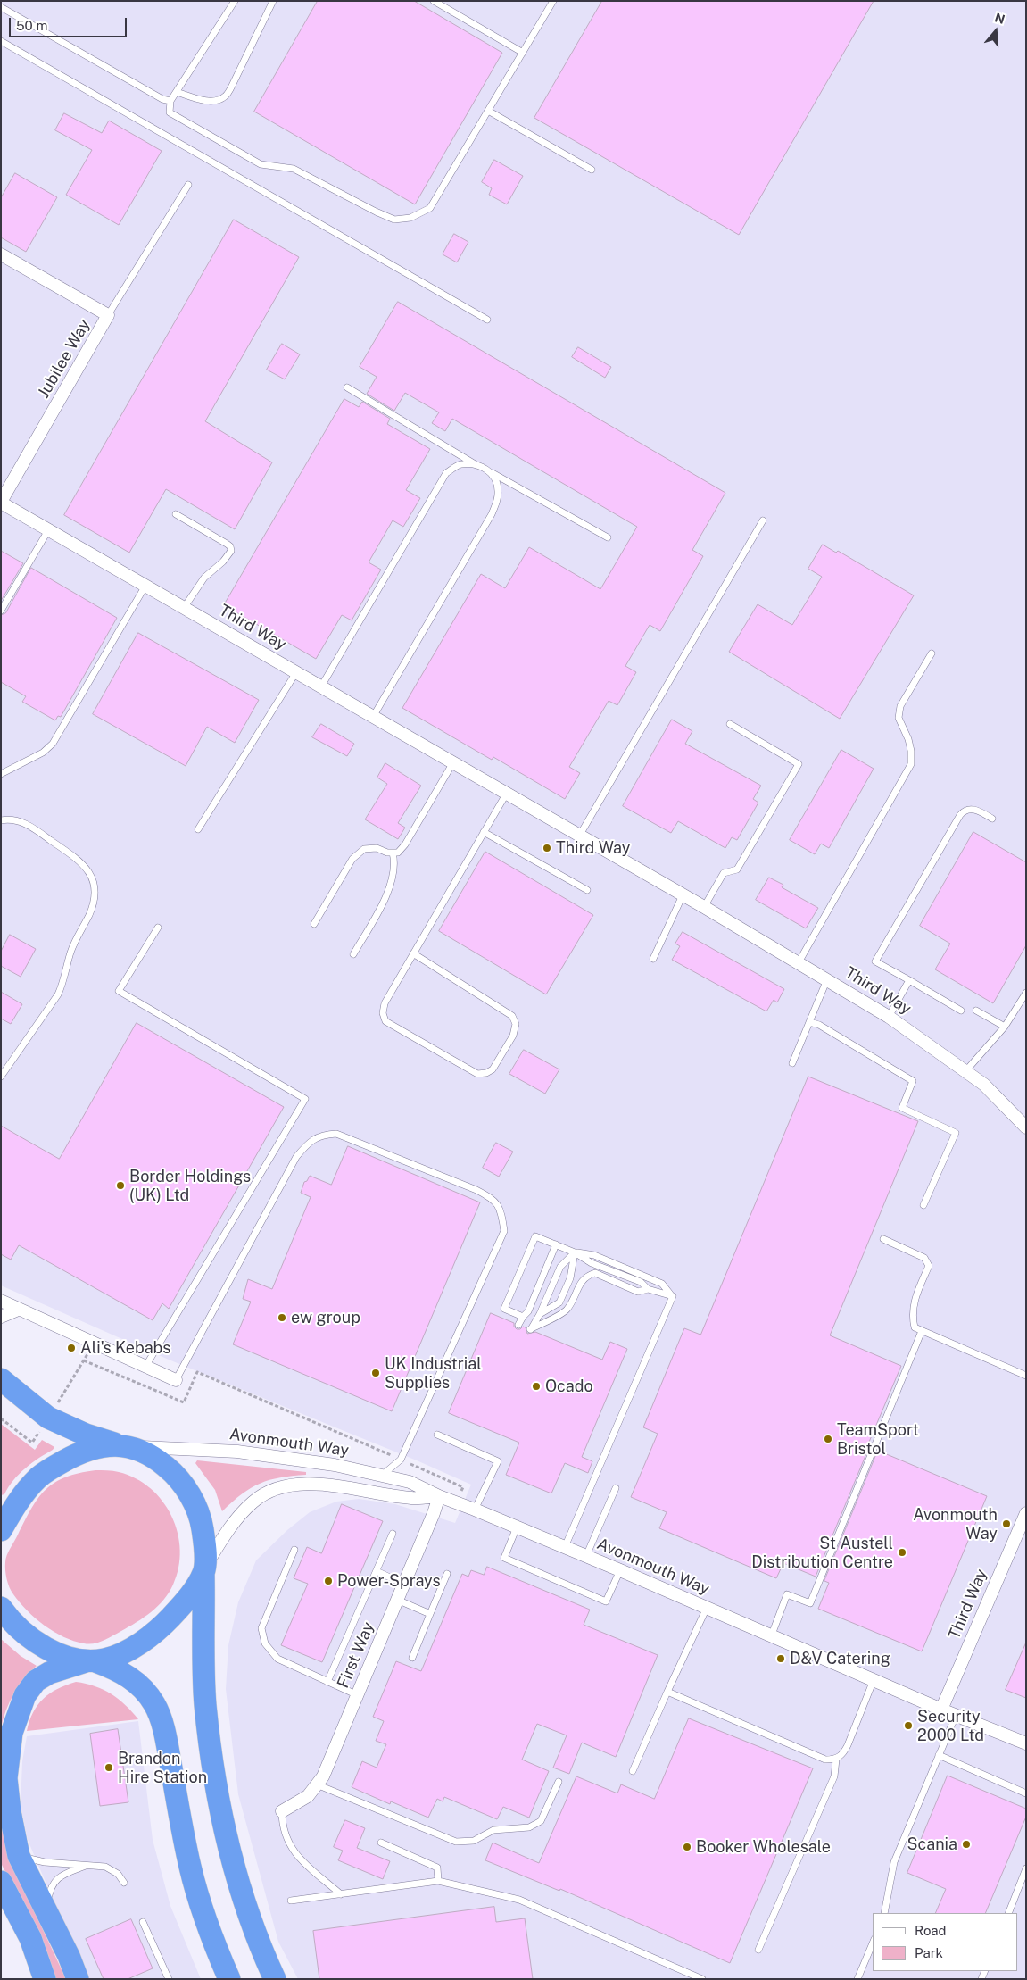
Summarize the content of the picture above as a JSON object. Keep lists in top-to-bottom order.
{
  "streets": {
    "street": [
      "Jubilee Way",
      "Third Way",
      "Avonmouth Way",
      "First Way"
    ]
  },
  "crossings": [
    ["Jubilee Way", "Third Way"],
    ["Third Way", "Avonmouth Way"],
    ["Avonmouth Way", "First Way"]
  ],
  "places": [
    "Third Way",
    "Border Holdings (UK) Ltd",
    "ew group",
    "Ali's Kebabs",
    "UK Industrial Supplies",
    "Ocado",
    "TeamSport Bristol",
    "Avonmouth Way",
    "St Austell Distribution Centre",
    "Power-Sprays",
    "D&V Catering",
    "Security 2000 Ltd",
    "Brandon Hire Station",
    "Scania",
    "Booker Wholesale"
  ],
  "legend": ["Road", "Park"],
  "scale_bar": "50 m",
  "north": "top"
}
